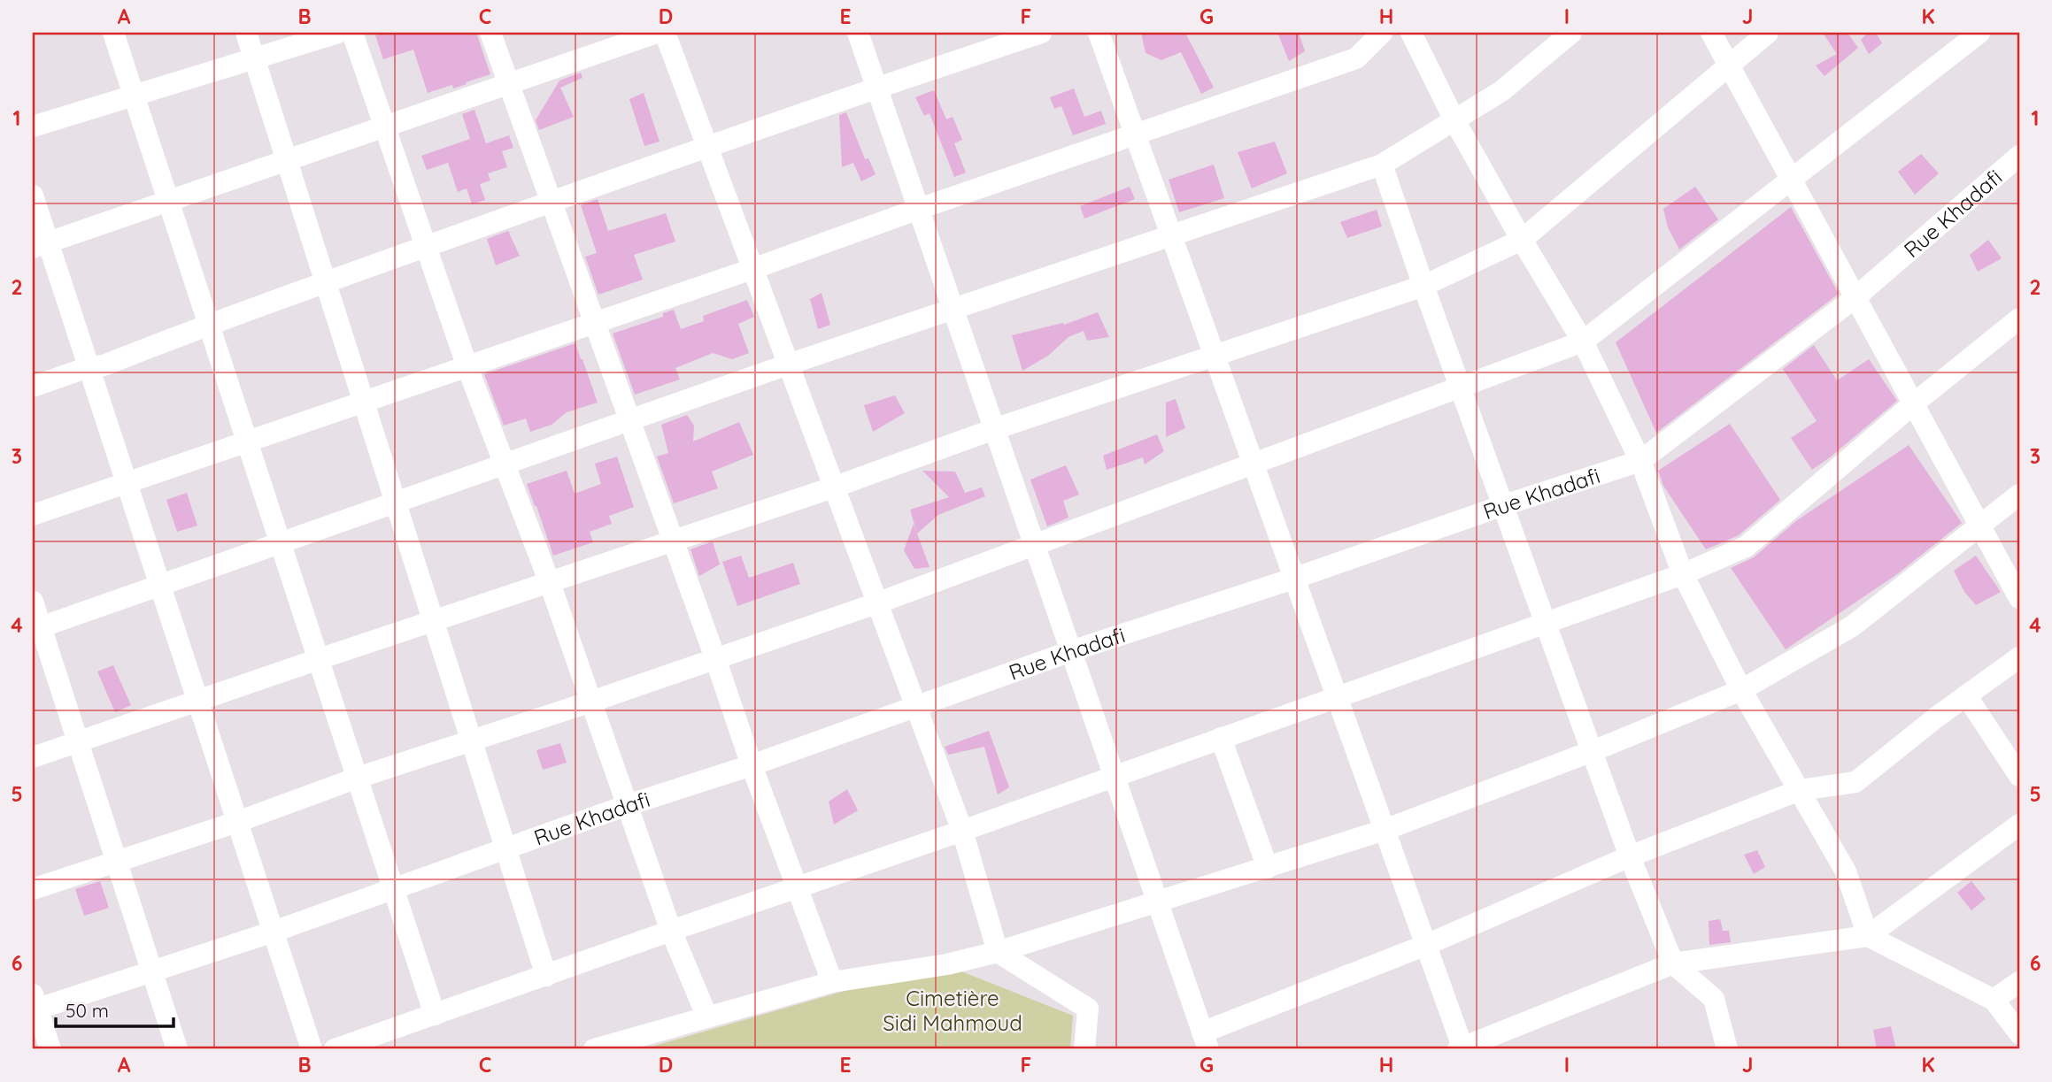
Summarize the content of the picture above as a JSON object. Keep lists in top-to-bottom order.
{
  "streets": {
    "street": ["Rue Khadafi"]
  },
  "parks": ["Cimetière Sidi Mahmoud"],
  "scale_bar": "50 m",
  "grid": {
    "columns": [
      "A",
      "B",
      "C",
      "D",
      "E",
      "F",
      "G",
      "H",
      "I",
      "J",
      "K"
    ],
    "rows": [
      "1",
      "2",
      "3",
      "4",
      "5",
      "6"
    ]
  }
}
